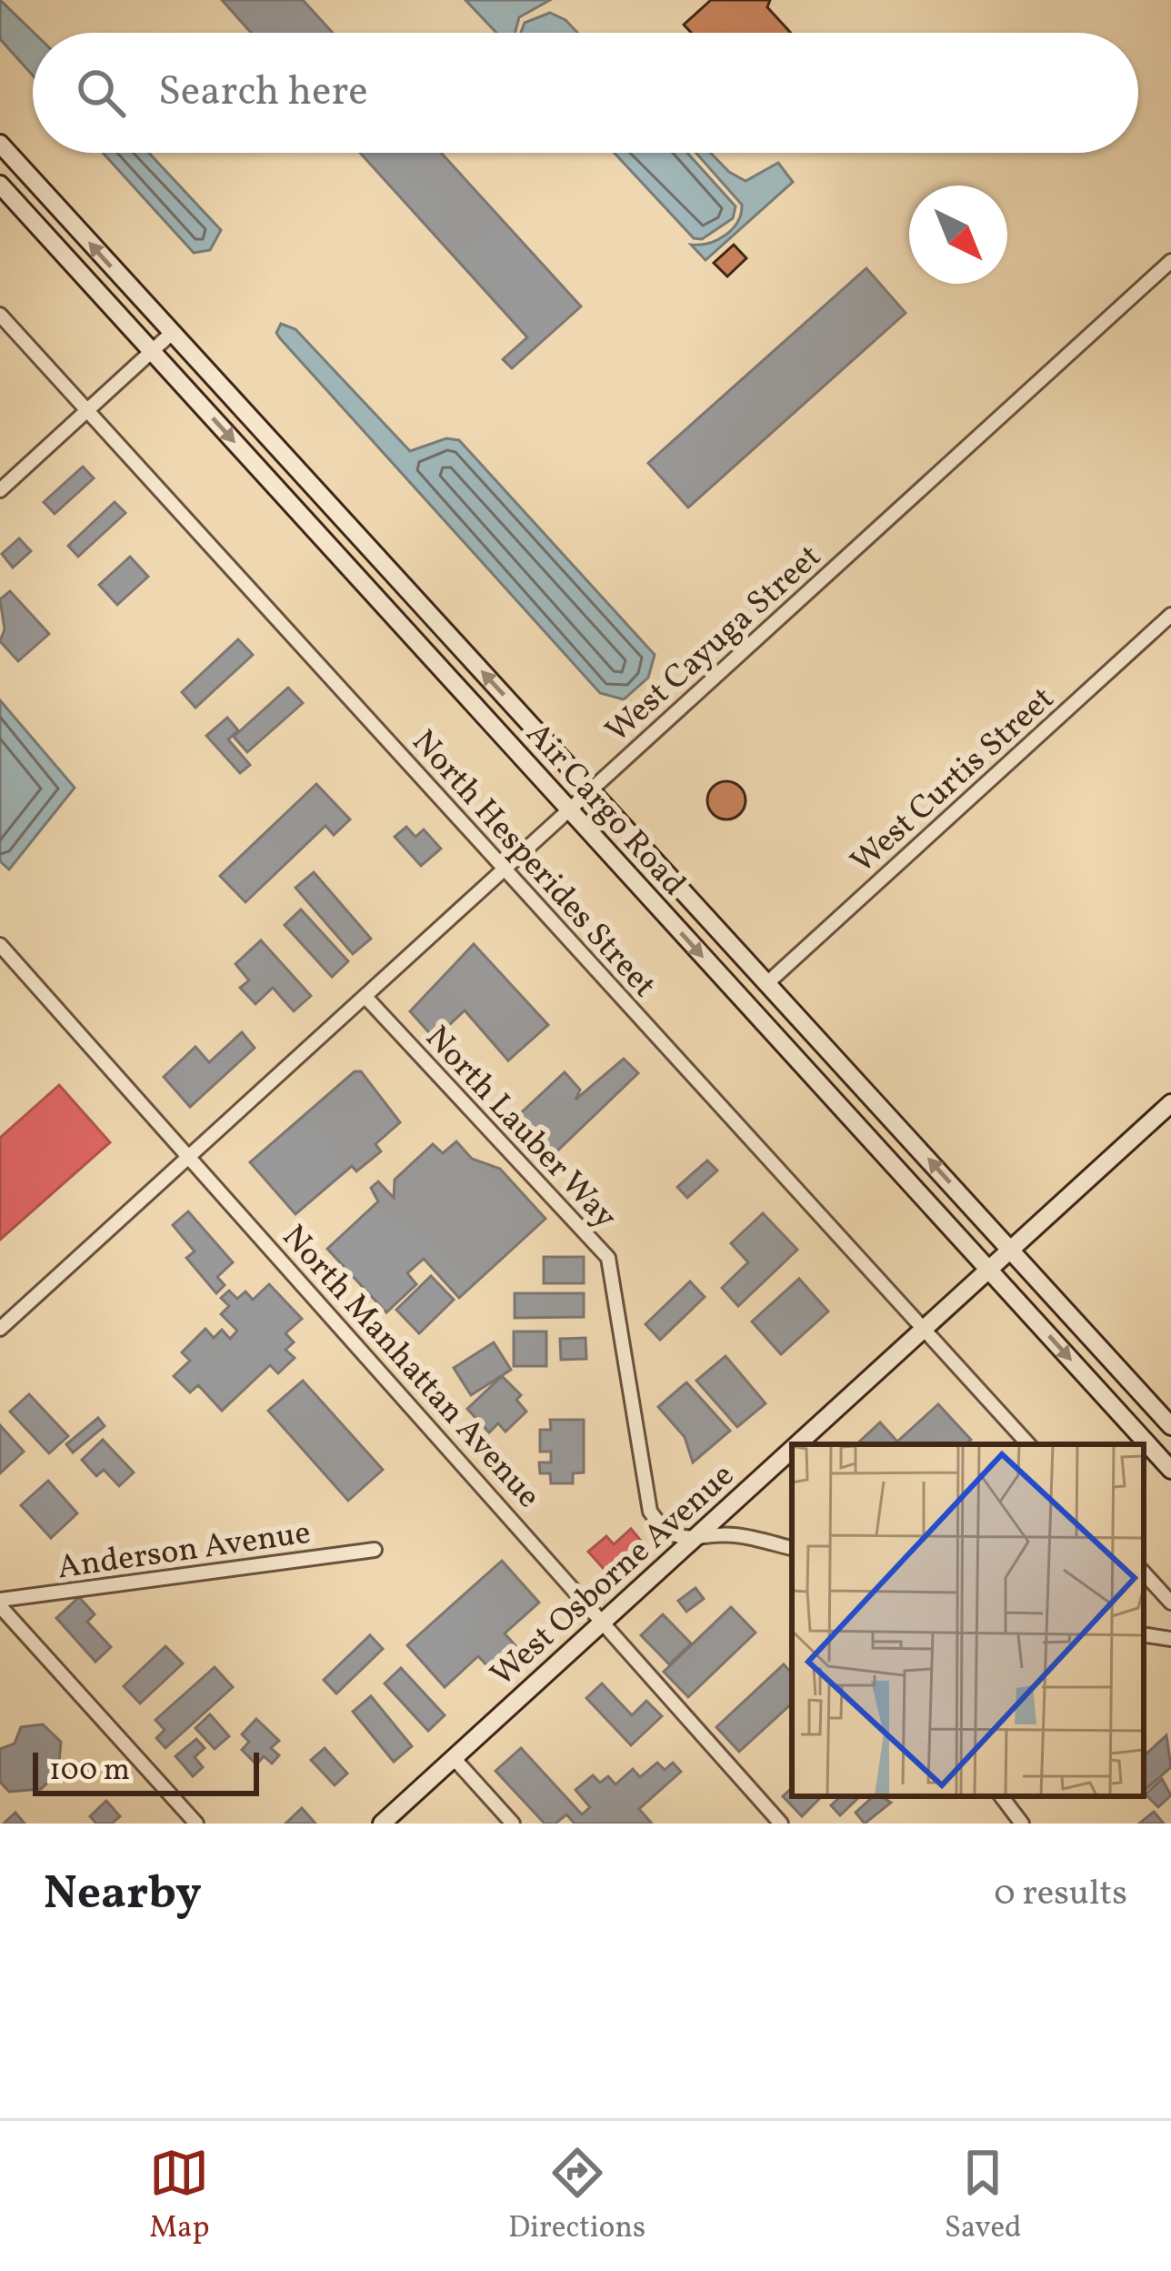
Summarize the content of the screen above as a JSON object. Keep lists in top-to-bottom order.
{
  "streets": {
    "street": [
      "West Cayuga Street",
      "West Curtis Street",
      "Air Cargo Road",
      "North Hesperides Street",
      "North Lauber Way",
      "North Manhattan Avenue",
      "Anderson Avenue",
      "West Osborne Avenue"
    ]
  },
  "crossings": [
    ["West Cayuga Street", "Air Cargo Road"],
    ["West Cayuga Street", "North Hesperides Street"],
    ["West Cayuga Street", "North Lauber Way"],
    ["West Cayuga Street", "North Manhattan Avenue"],
    ["West Curtis Street", "Air Cargo Road"],
    ["Air Cargo Road", "West Osborne Avenue"],
    ["North Hesperides Street", "West Osborne Avenue"],
    ["North Lauber Way", "West Osborne Avenue"],
    ["North Manhattan Avenue", "West Osborne Avenue"]
  ],
  "scale_bar": "100 m",
  "north": "bottom right",
  "page": {
    "search": "Search here",
    "scale": "100 m",
    "heading": ["Nearby", "0 results"],
    "nav": ["Map", "Directions", "Saved"]
  }
}
